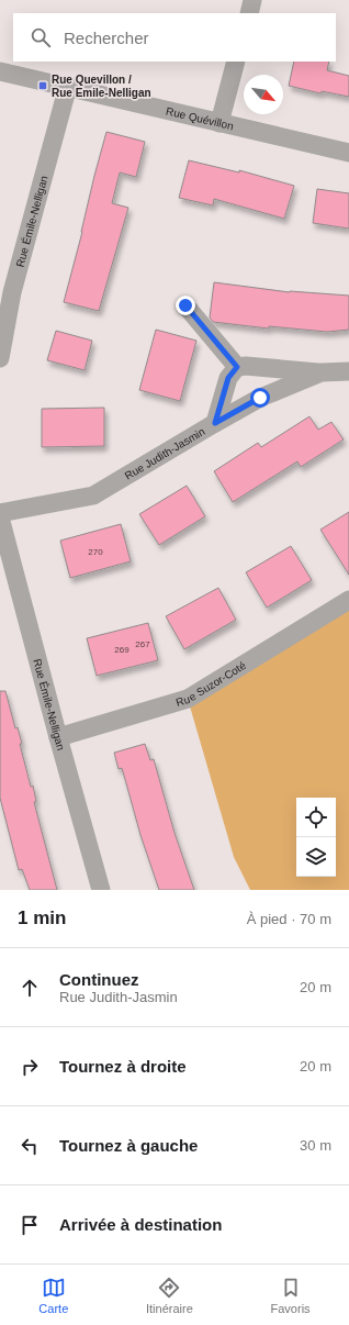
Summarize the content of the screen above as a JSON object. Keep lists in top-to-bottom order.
{
  "streets": {
    "street": [
      "Rue Quévillon",
      "Rue Émile-Nelligan",
      "Rue Judith-Jasmin",
      "Rue Suzor-Coté"
    ]
  },
  "crossings": [
    ["Rue Quévillon", "Rue Émile-Nelligan"],
    ["Rue Émile-Nelligan", "Rue Suzor-Coté"]
  ],
  "places": {
    "transit": ["Rue Quevillon / Rue Emile-Nelligan"]
  },
  "house_numbers": ["270", "267", "269"],
  "north": "bottom right",
  "page": {
    "search": "Rechercher",
    "heading": ["1 min", "À pied · 70 m"],
    "list": [
      ["Continuez", "Rue Judith-Jasmin", "20 m"],
      ["Tournez à droite", "20 m"],
      ["Tournez à gauche", "30 m"],
      "Arrivée à destination"
    ],
    "nav": ["Carte", "Itinéraire", "Favoris"]
  }
}
